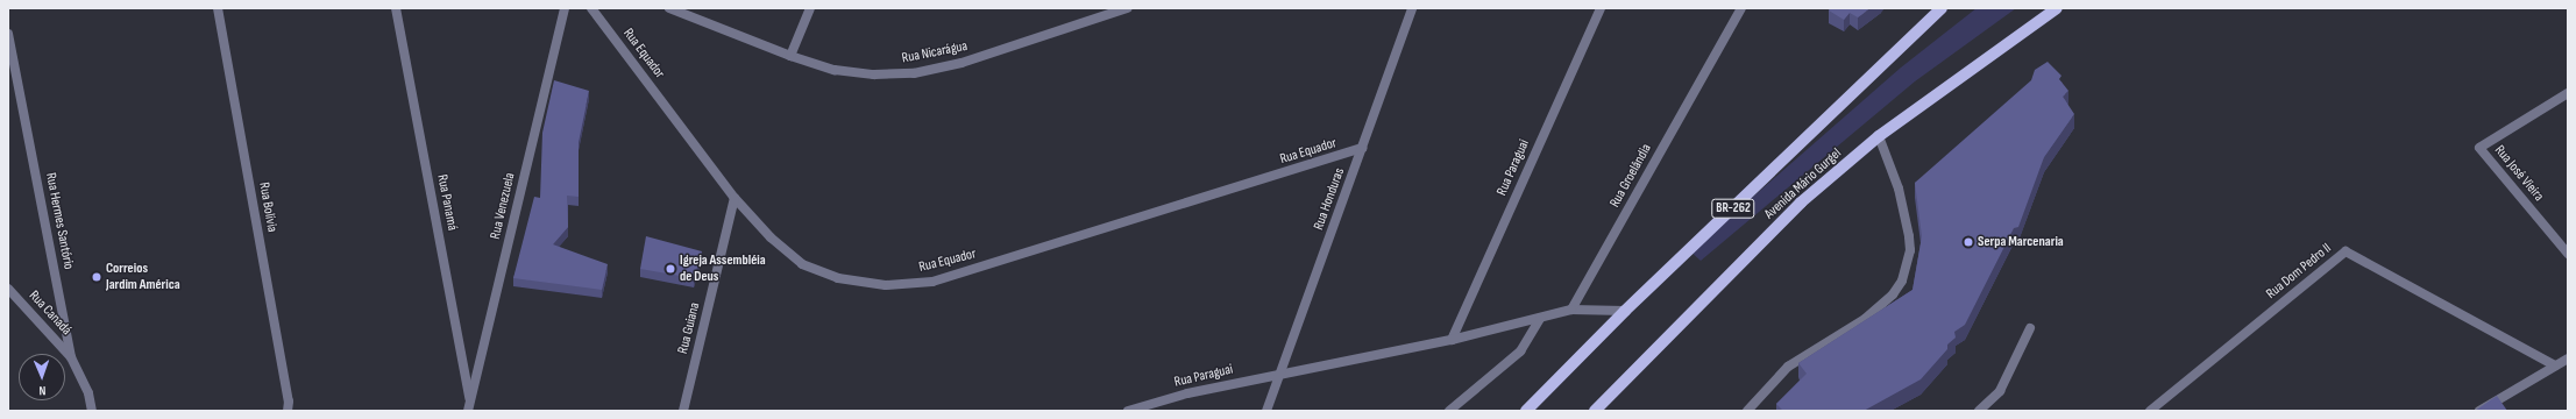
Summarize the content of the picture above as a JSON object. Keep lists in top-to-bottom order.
{
  "streets": {
    "main road": ["Avenida Mário Gurgel", "BR-262"],
    "street": [
      "Rua Nicarágua",
      "Rua Equador",
      "Rua Paraguai",
      "Rua José Vieira",
      "Rua Groelândia",
      "Rua Honduras",
      "Rua Panamá",
      "Rua Venezuela",
      "Rua Bolívia",
      "Rua Hermes Santório",
      "Rua Dom Pedro II",
      "Rua Canadá",
      "Rua Guiana"
    ]
  },
  "crossings": [
    ["Rua Equador", "Rua Honduras"],
    ["Rua Equador", "Rua Guiana"],
    ["Rua Paraguai", "Rua Groelândia"],
    ["Rua Paraguai", "Rua Honduras"],
    ["Rua Panamá", "Rua Venezuela"],
    ["Rua Hermes Santório", "Rua Canadá"]
  ],
  "places": ["Serpa Marcenaria", "Igreja Assembléia de Deus", "Correios Jardim América"],
  "north": "bottom"
}
